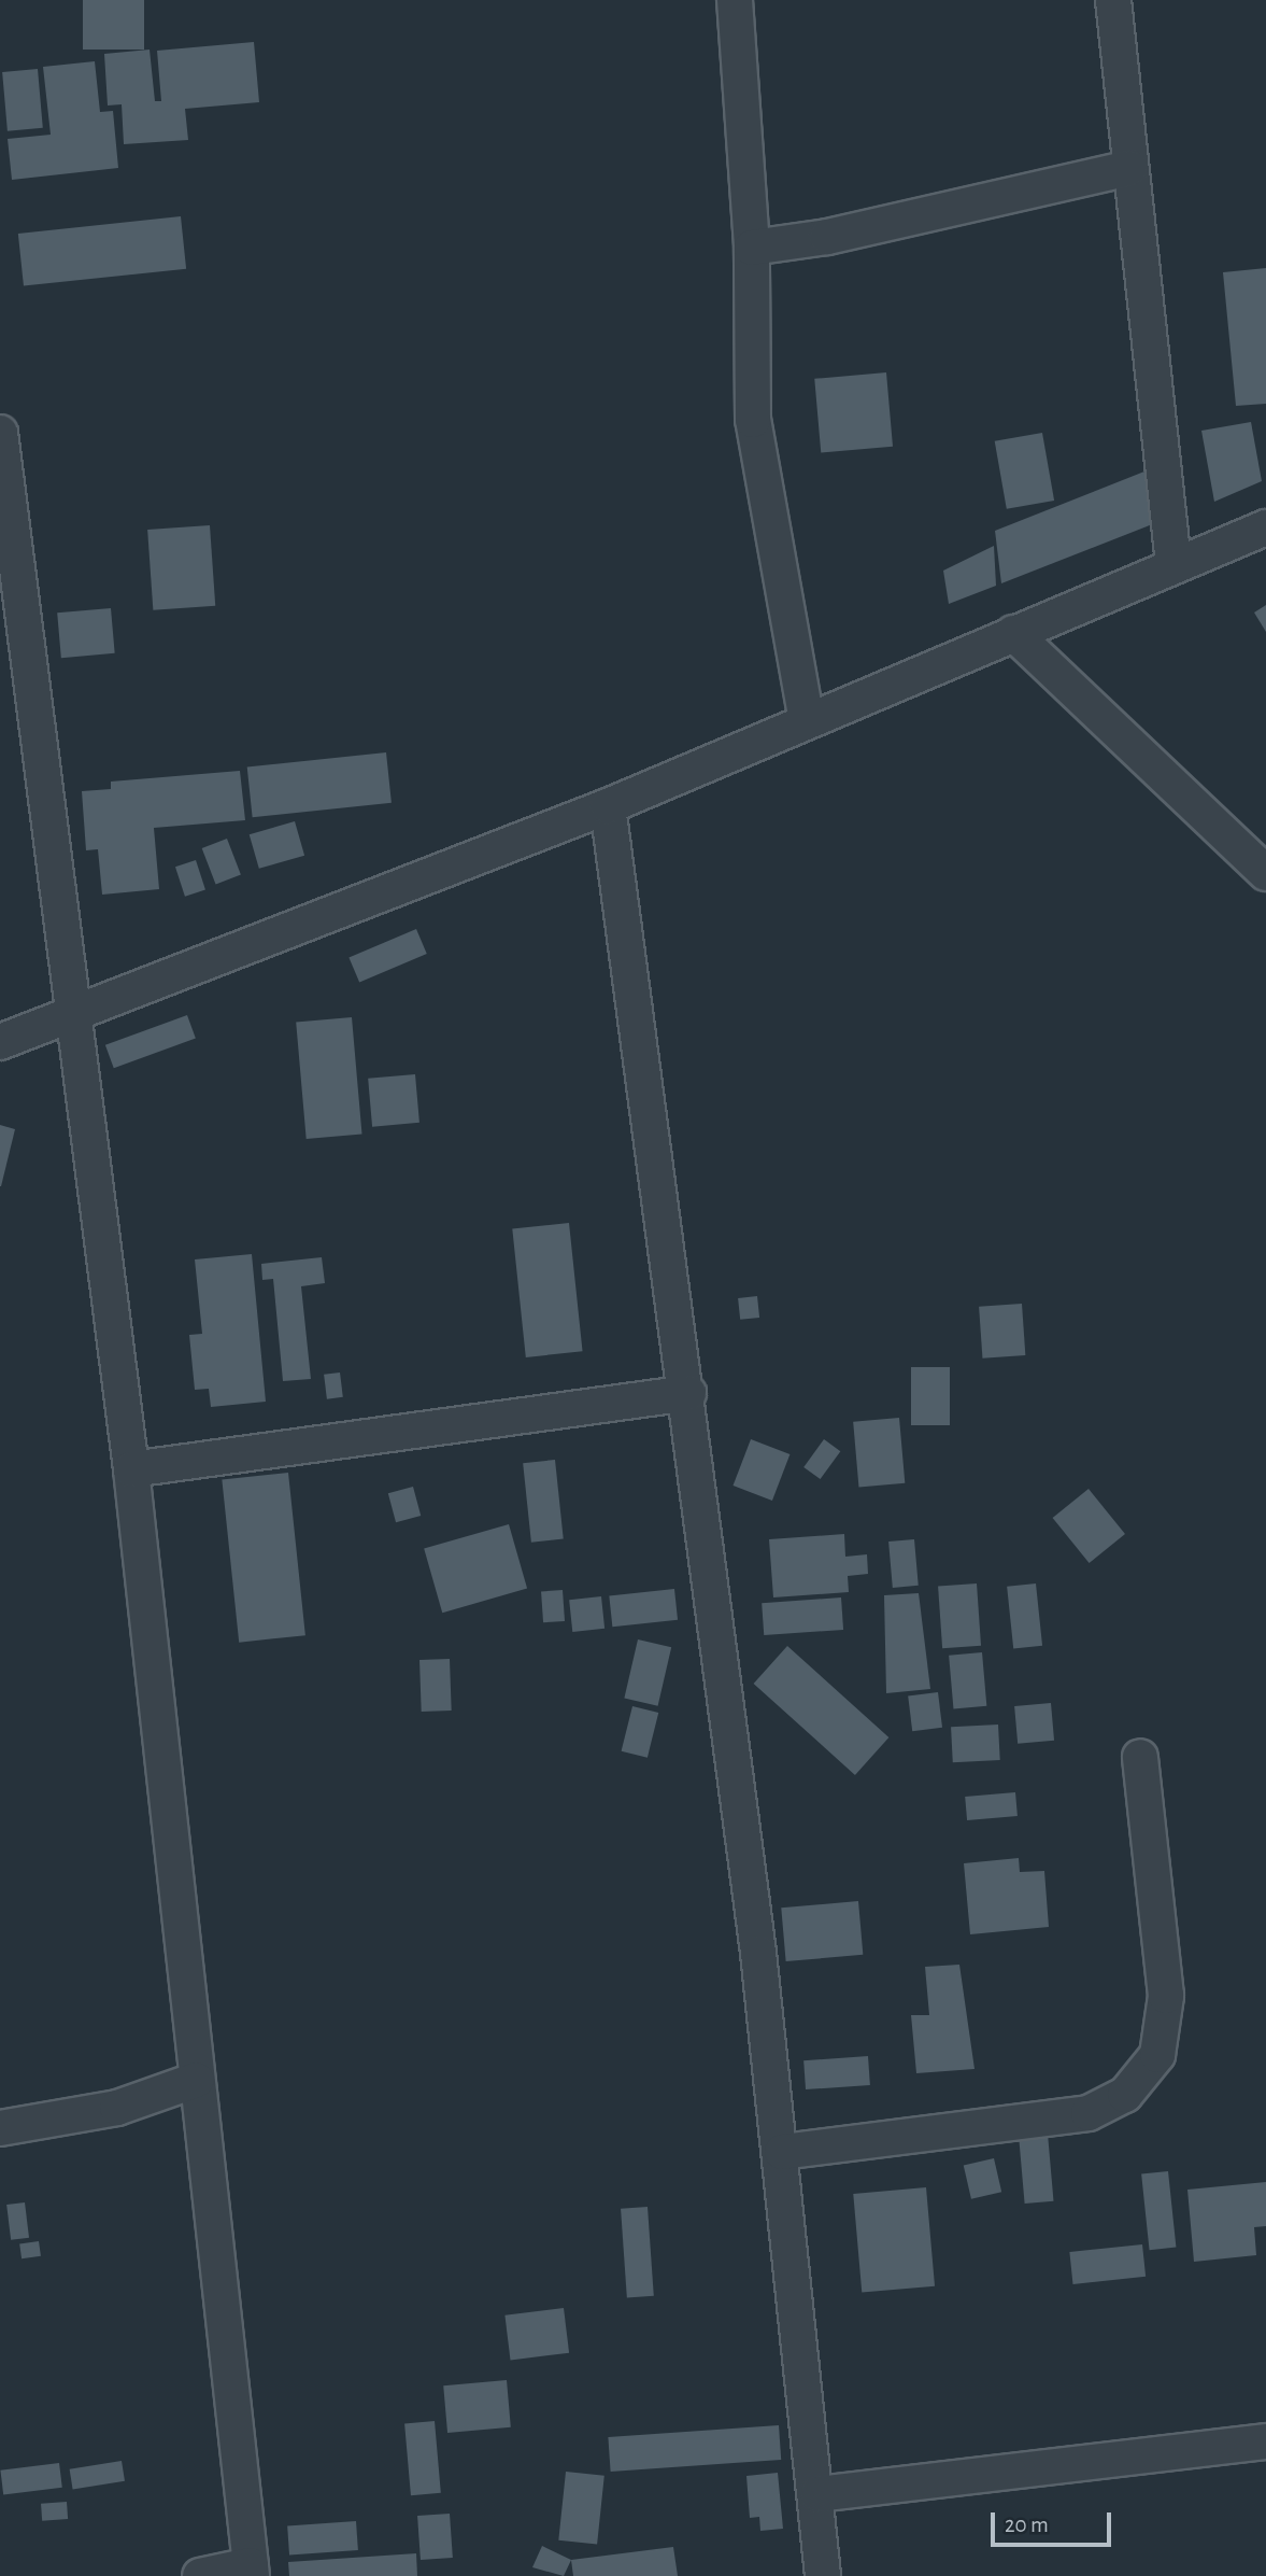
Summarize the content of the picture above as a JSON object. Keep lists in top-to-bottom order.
{
  "scale_bar": "20 m"
}
